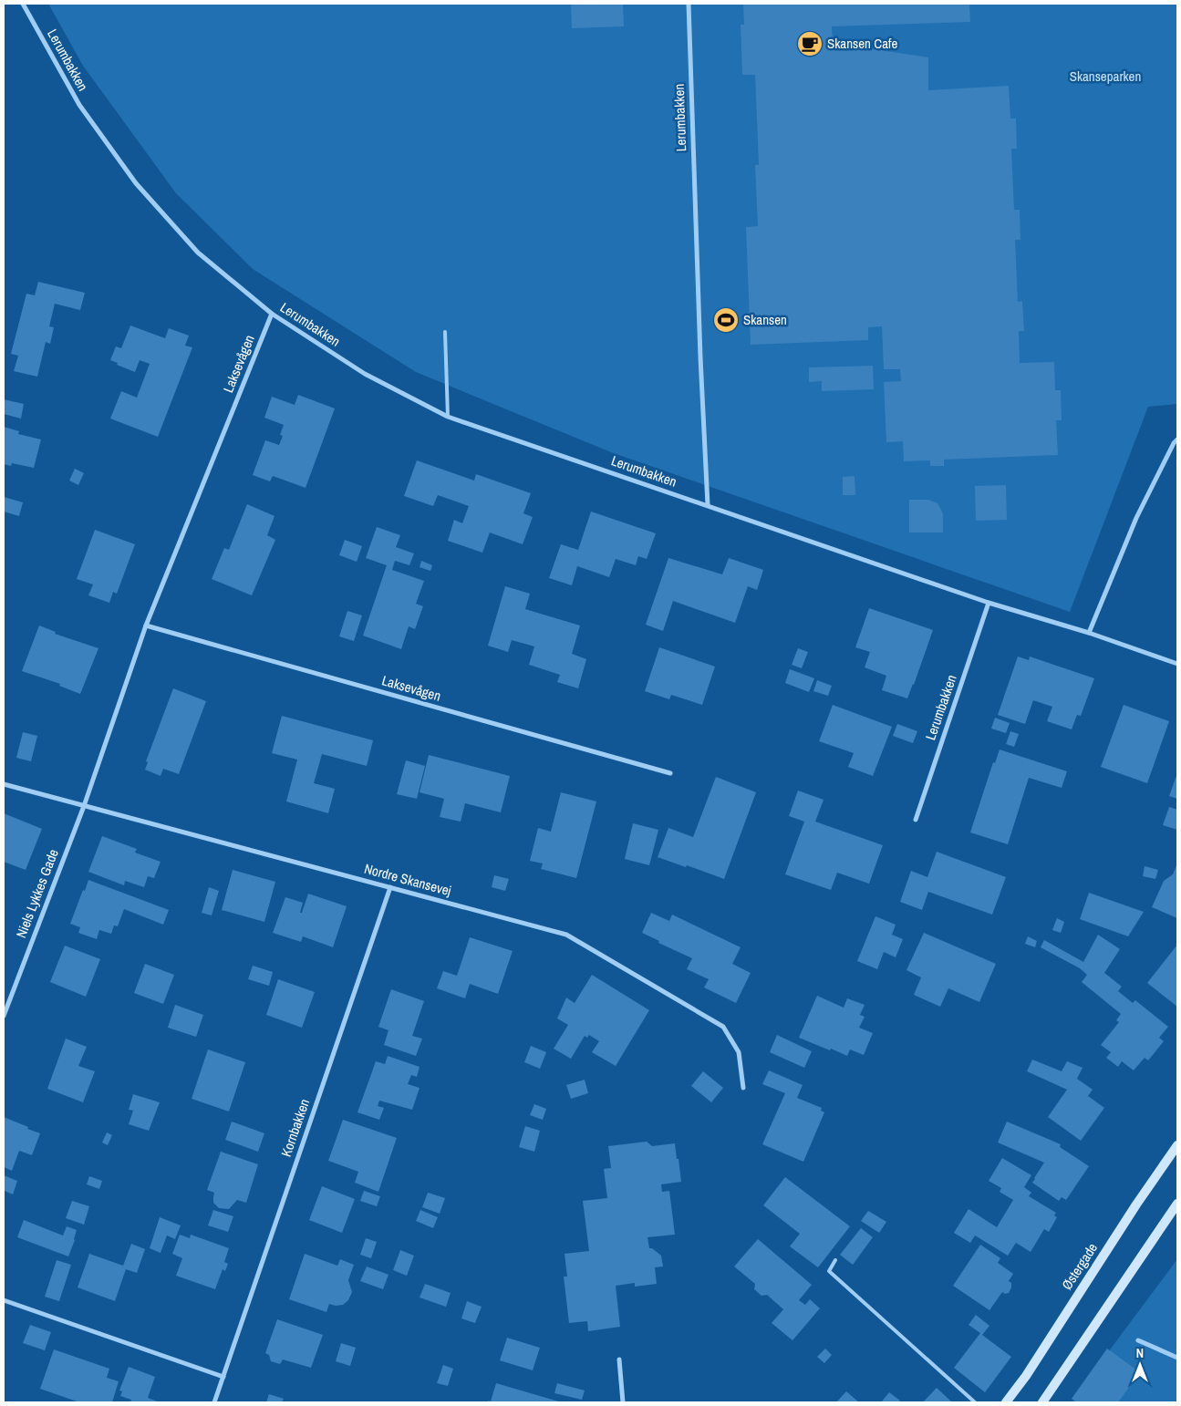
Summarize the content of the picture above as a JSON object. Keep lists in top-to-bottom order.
{
  "streets": {
    "main road": ["Østergade"],
    "street": [
      "Lerumbakken",
      "Laksevågen",
      "Nordre Skansevej",
      "Niels Lykkes Gade",
      "Kornbakken"
    ]
  },
  "crossings": [
    ["Lerumbakken", "Laksevågen"],
    ["Laksevågen", "Nordre Skansevej"],
    ["Laksevågen", "Niels Lykkes Gade"],
    ["Nordre Skansevej", "Niels Lykkes Gade"],
    ["Nordre Skansevej", "Kornbakken"]
  ],
  "parks": ["Skanseparken"],
  "places": {
    "cafe": ["Skansen Cafe"],
    "sports": ["Skansen"]
  },
  "north": "top"
}
